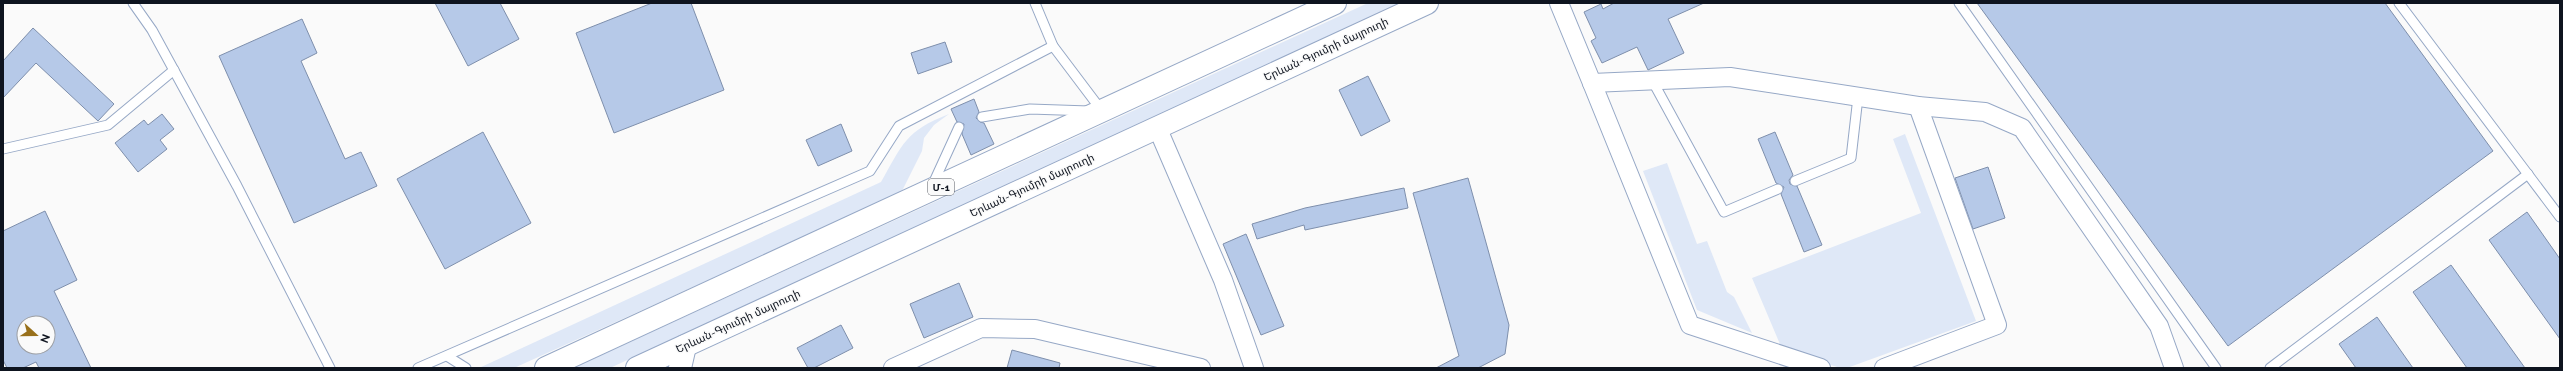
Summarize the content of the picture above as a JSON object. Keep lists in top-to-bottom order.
{
  "streets": {
    "main road": ["Երևան-Գյումրի մայրուղի", "Մ-1"]
  },
  "north": "right"
}
